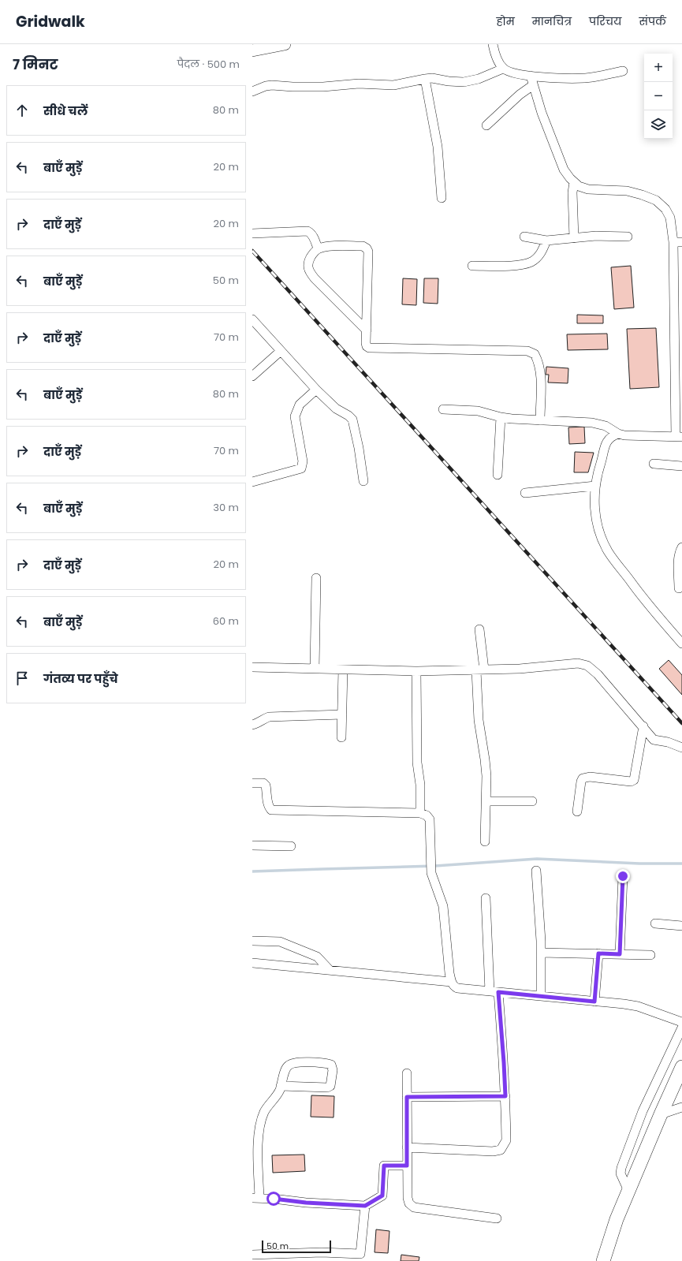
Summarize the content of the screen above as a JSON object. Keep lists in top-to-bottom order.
{
  "scale_bar": "50 m",
  "page": {
    "header": "Gridwalk",
    "nav": [
      "होम",
      "मानचित्र",
      "परिचय",
      "संपर्क"
    ],
    "heading": ["7 मिनट", "पैदल · 500 m"],
    "map_buttons": ["+", "−"],
    "list": [
      ["सीधे चलें", "80 m"],
      ["बाएँ मुड़ें", "20 m"],
      ["दाएँ मुड़ें", "20 m"],
      ["बाएँ मुड़ें", "50 m"],
      ["दाएँ मुड़ें", "70 m"],
      ["बाएँ मुड़ें", "80 m"],
      ["दाएँ मुड़ें", "70 m"],
      ["बाएँ मुड़ें", "30 m"],
      ["दाएँ मुड़ें", "20 m"],
      ["बाएँ मुड़ें", "60 m"],
      "गंतव्य पर पहुँचे"
    ],
    "scale": "50 m"
  }
}
